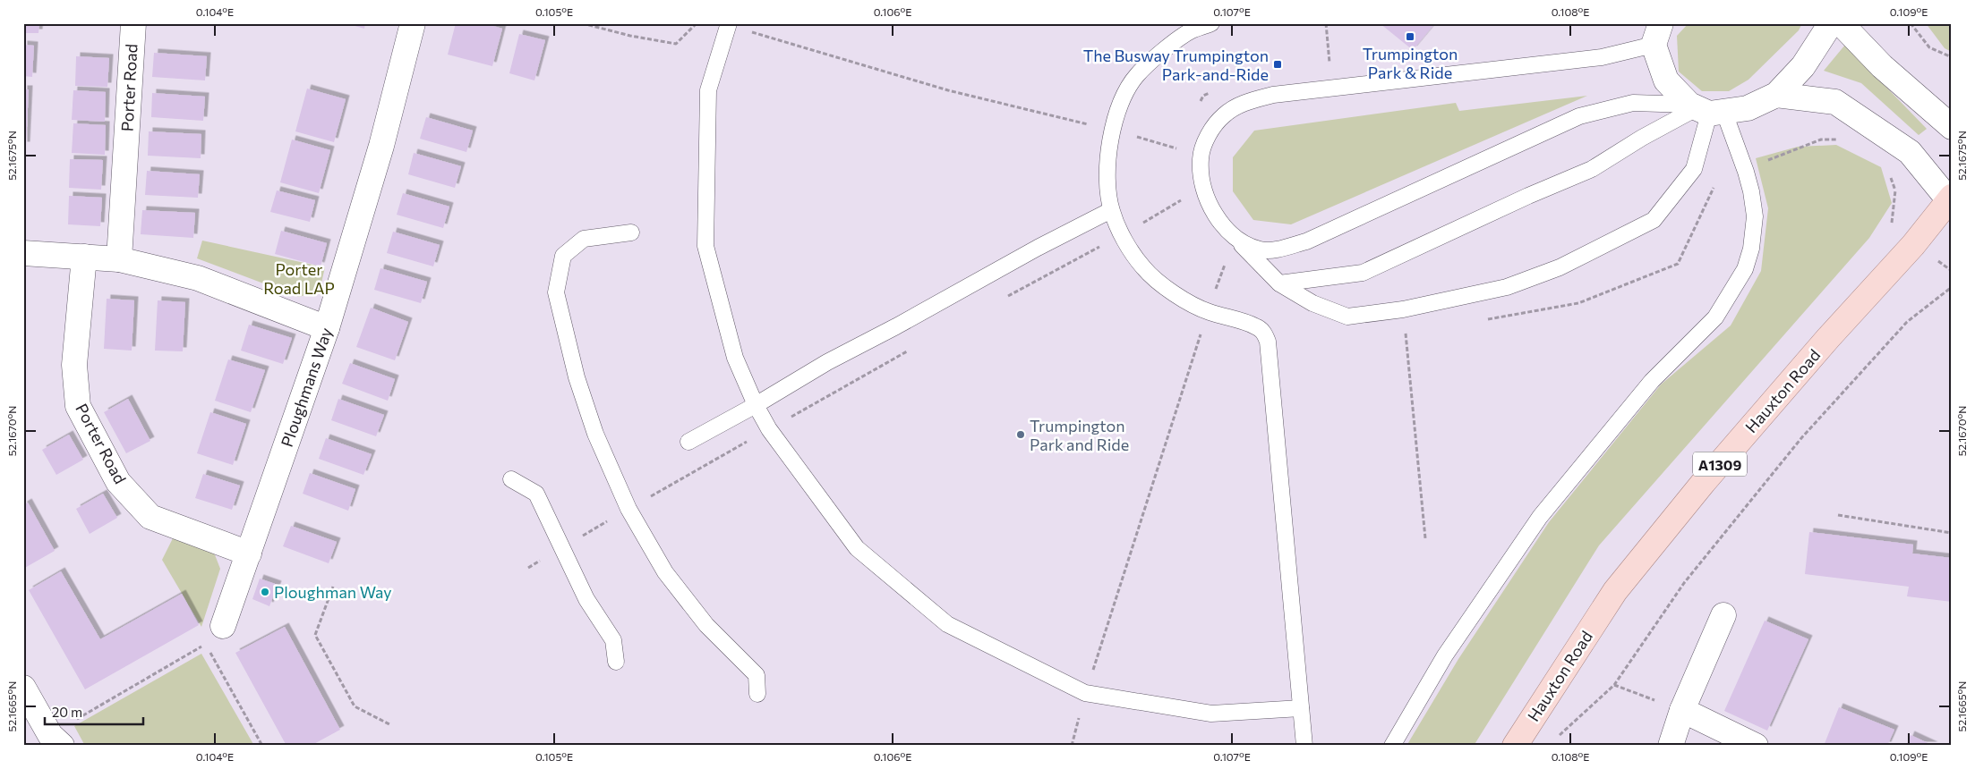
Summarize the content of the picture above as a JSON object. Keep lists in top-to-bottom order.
{
  "streets": {
    "main road": ["Hauxton Road", "A1309"],
    "street": ["Porter Road", "Ploughmans Way"]
  },
  "crossings": [
    ["Porter Road", "Ploughmans Way"]
  ],
  "parks": ["Porter Road LAP"],
  "places": {
    "transit": ["Trumpington Park & Ride", "The Busway Trumpington Park-and-Ride"],
    "other": ["Trumpington Park and Ride", "Ploughman Way"]
  },
  "scale_bar": "20 m",
  "coordinates": [
    "0.104°E",
    "0.105°E",
    "0.106°E",
    "0.107°E",
    "0.108°E",
    "0.109°E",
    "52.1675°N",
    "52.1670°N",
    "52.1665°N"
  ]
}
